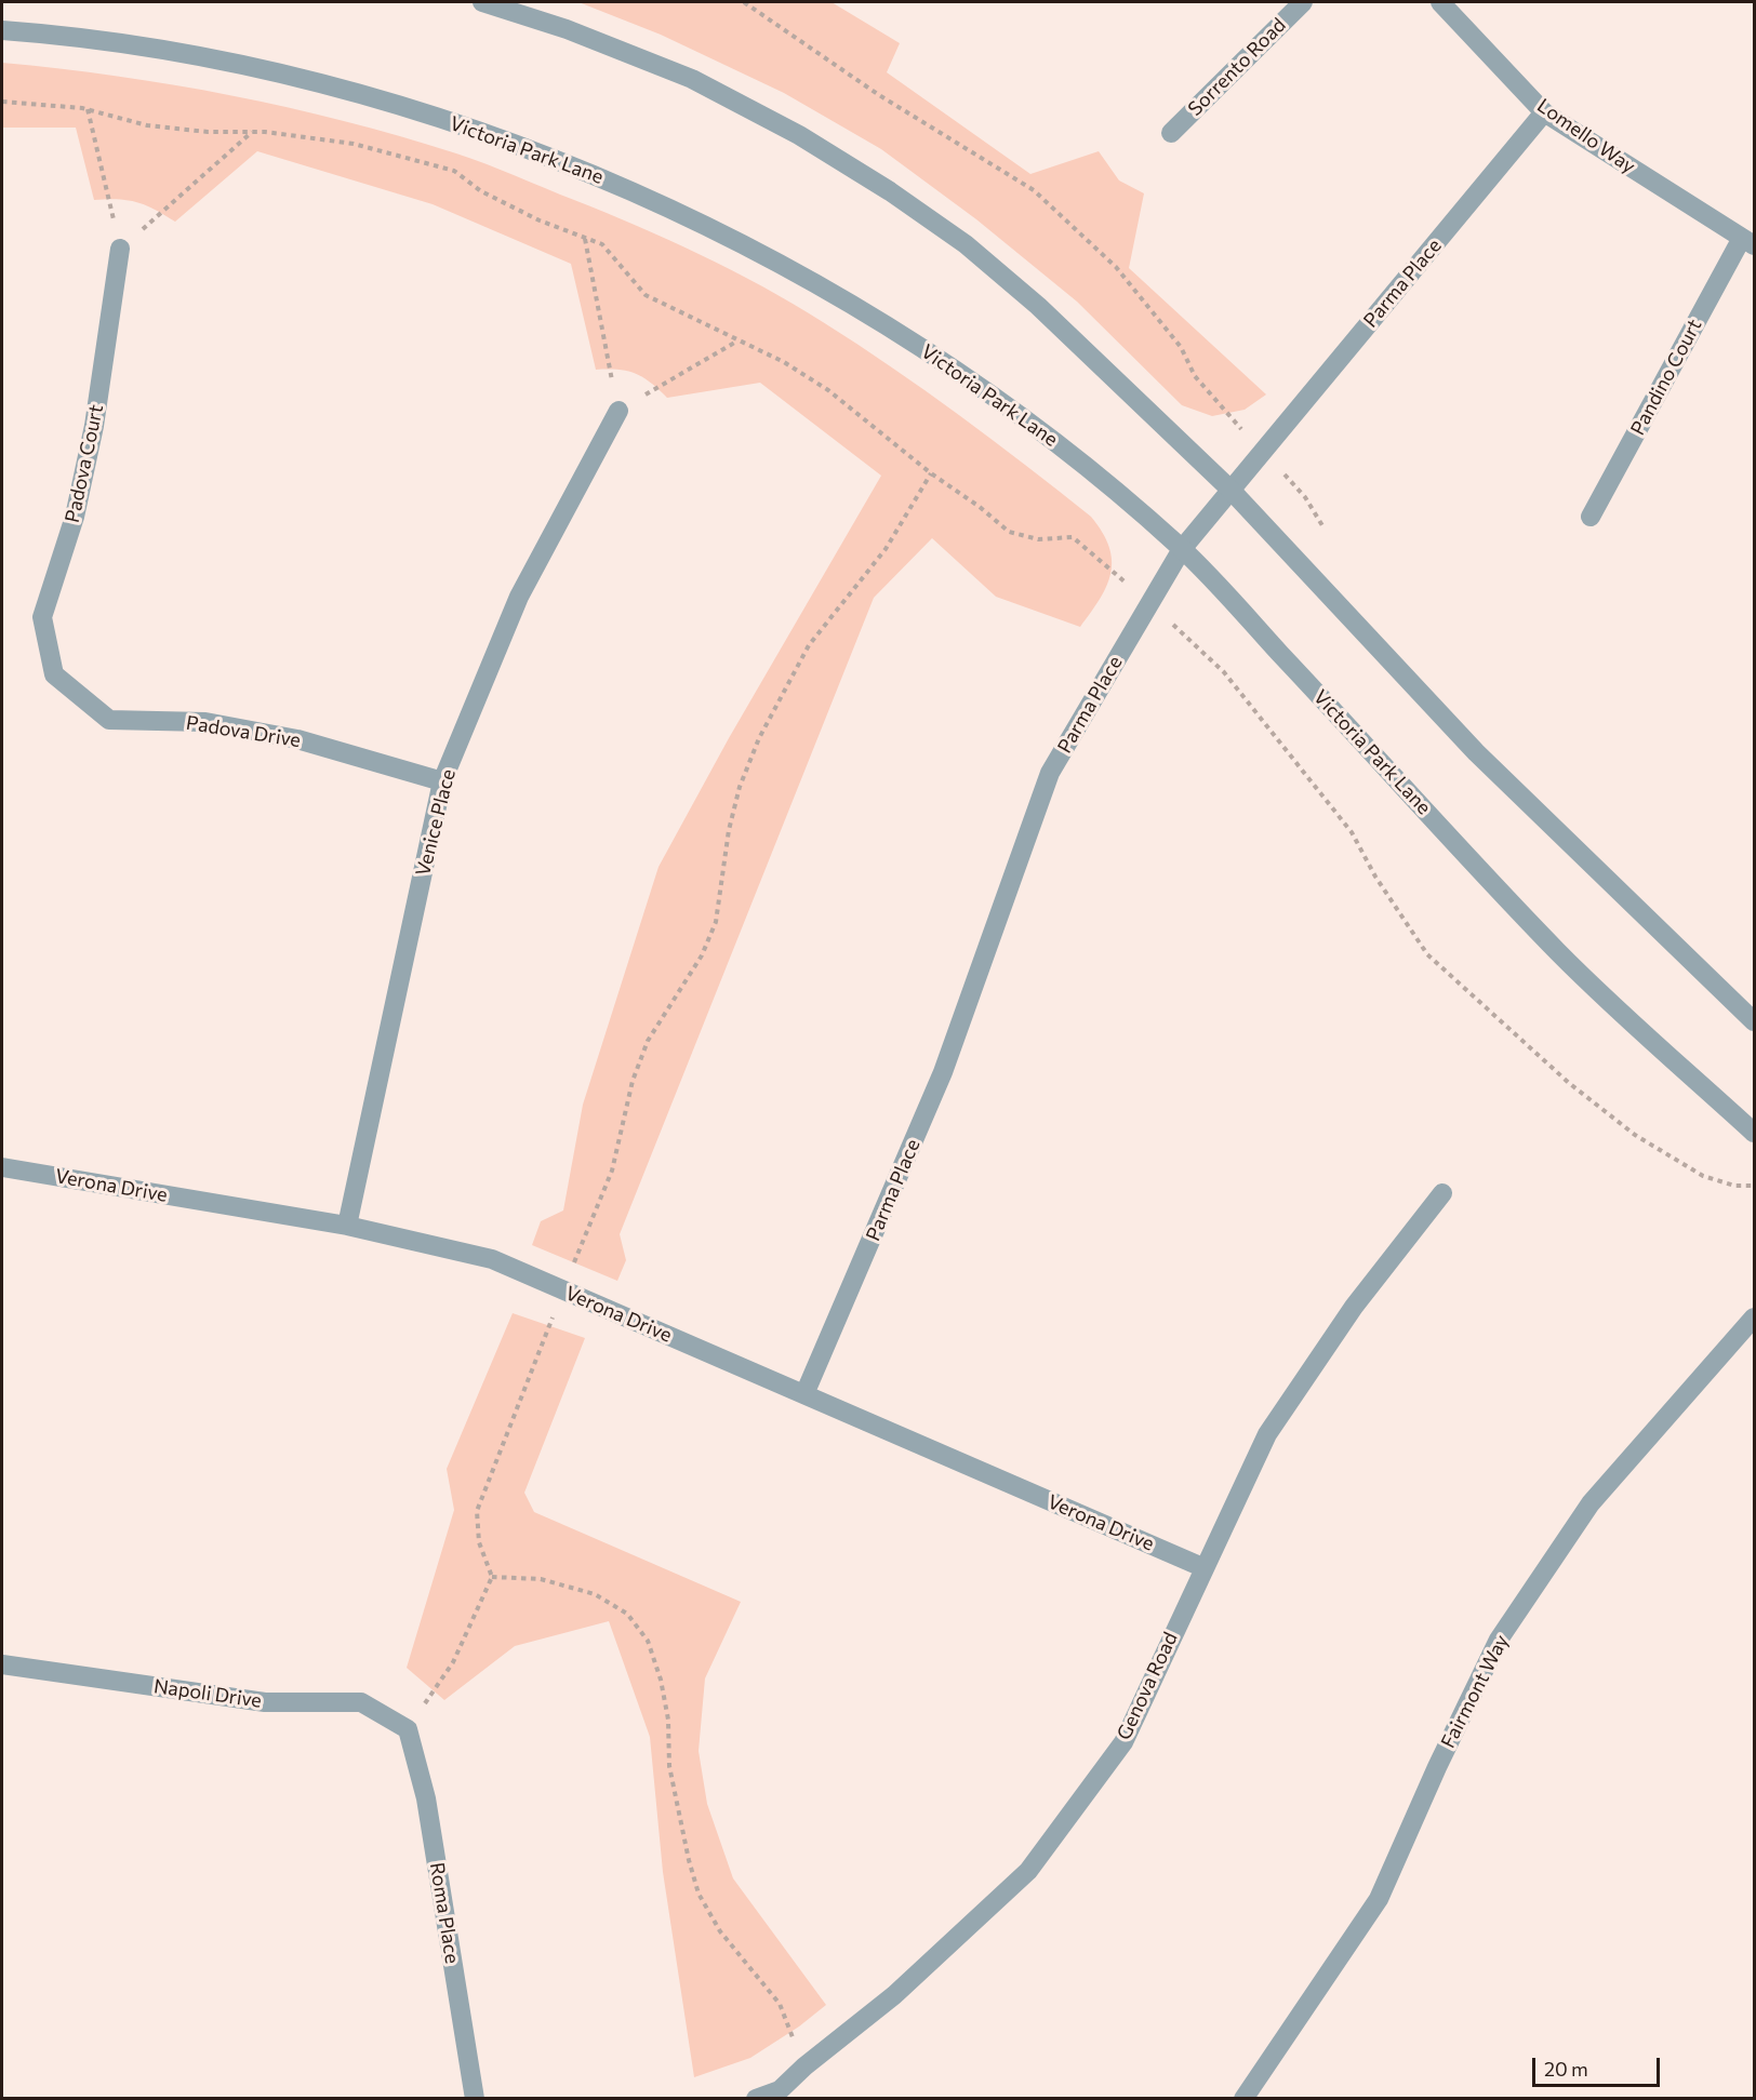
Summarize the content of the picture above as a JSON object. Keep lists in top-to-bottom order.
{
  "streets": {
    "street": [
      "Sorrento Road",
      "Lomello Way",
      "Victoria Park Lane",
      "Parma Place",
      "Pandino Court",
      "Padova Court",
      "Padova Drive",
      "Venice Place",
      "Verona Drive",
      "Genova Road",
      "Fairmont Way",
      "Napoli Drive",
      "Roma Place"
    ]
  },
  "crossings": [
    ["Lomello Way", "Parma Place"],
    ["Lomello Way", "Pandino Court"],
    ["Victoria Park Lane", "Parma Place"],
    ["Parma Place", "Verona Drive"],
    ["Padova Court", "Padova Drive"],
    ["Padova Drive", "Venice Place"],
    ["Venice Place", "Verona Drive"],
    ["Verona Drive", "Genova Road"],
    ["Napoli Drive", "Roma Place"]
  ],
  "scale_bar": "20 m"
}
